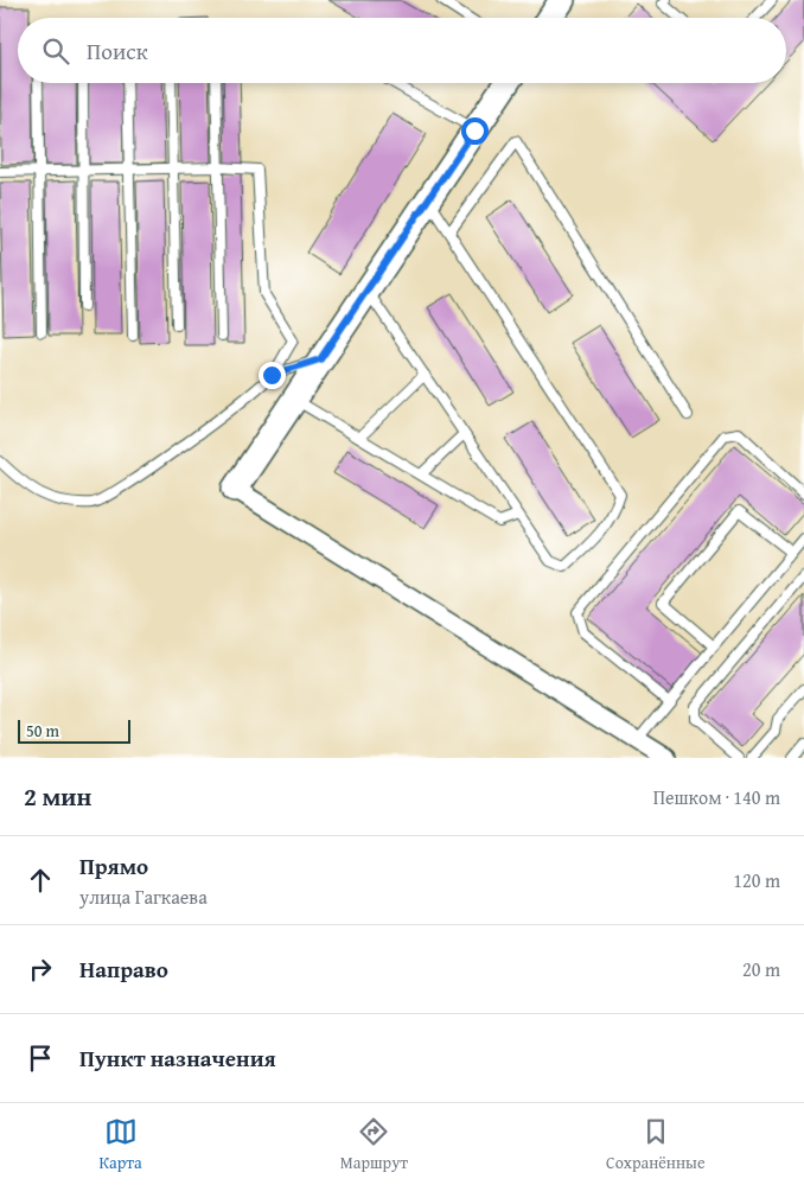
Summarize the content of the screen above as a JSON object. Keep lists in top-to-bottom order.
{
  "scale_bar": "50 m",
  "page": {
    "search": "Поиск",
    "scale": "50 m",
    "heading": ["2 мин", "Пешком · 140 m"],
    "list": [
      ["Прямо", "улица Гагкаева", "120 m"],
      ["Направо", "20 m"],
      "Пункт назначения"
    ],
    "nav": ["Карта", "Маршрут", "Сохранённые"]
  }
}
